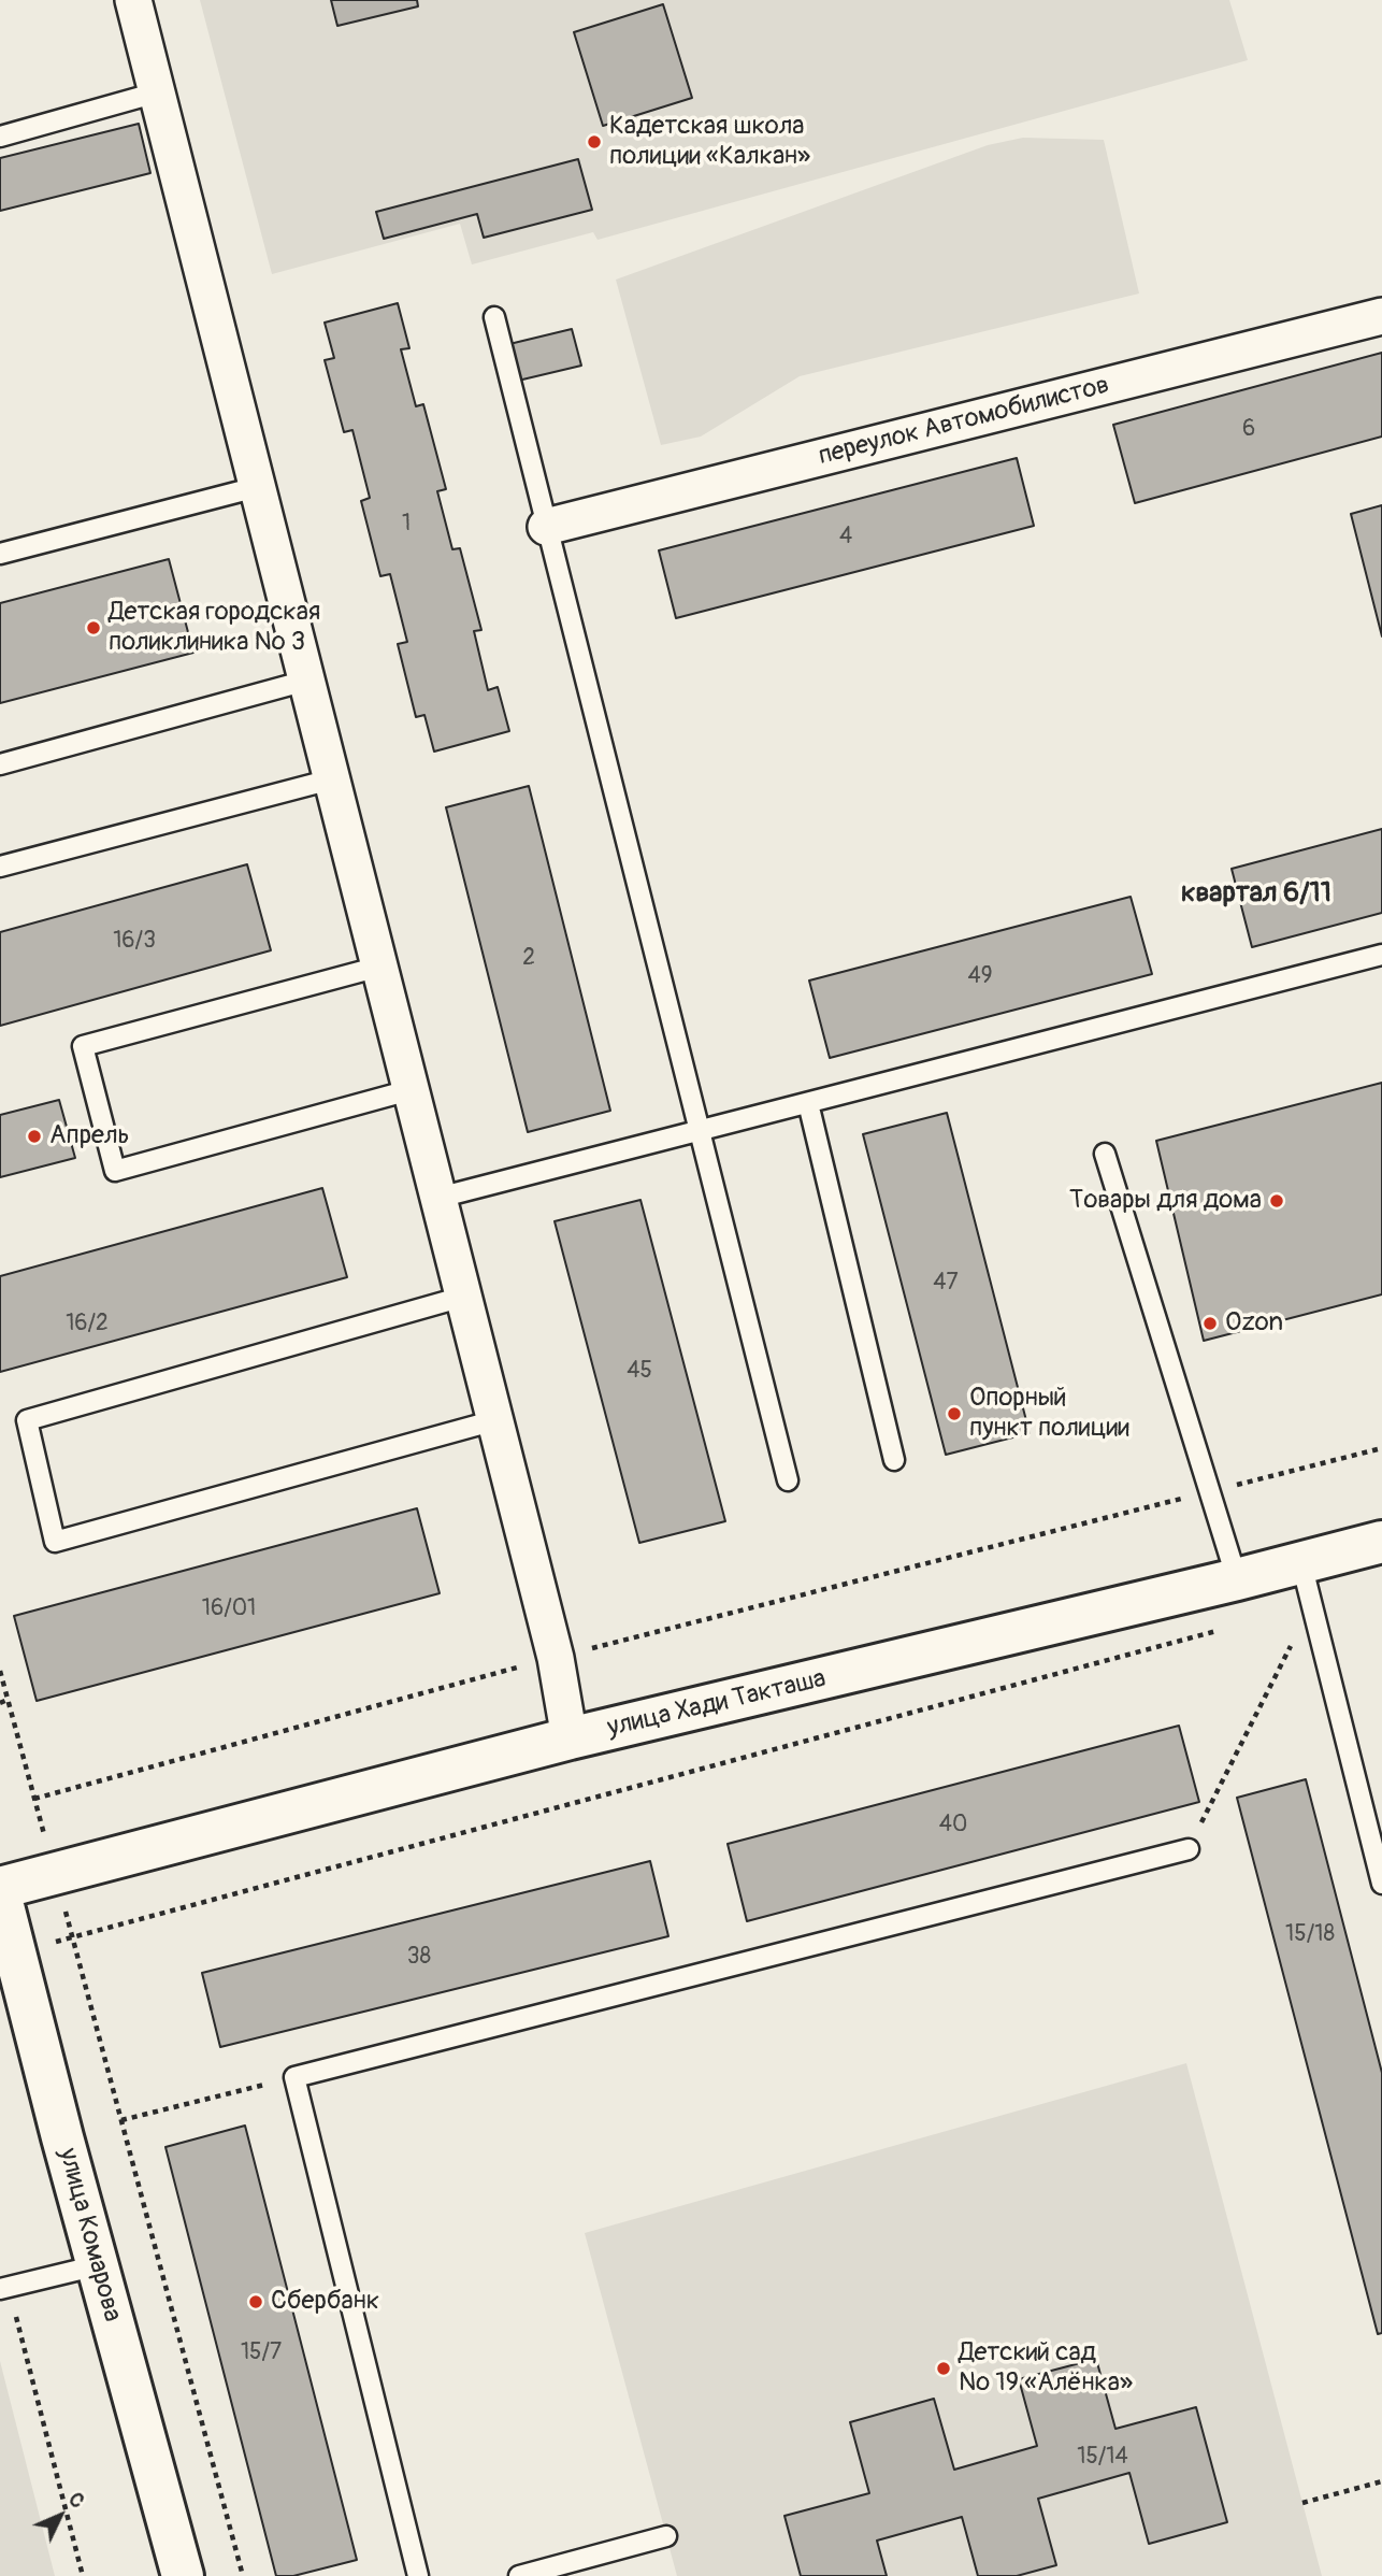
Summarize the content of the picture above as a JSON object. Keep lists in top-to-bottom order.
{
  "streets": {
    "main road": ["улица Хади Такташа", "улица Комарова"],
    "street": ["переулок Автомобилистов"]
  },
  "crossings": [
    ["улица Хади Такташа", "улица Комарова"]
  ],
  "districts": ["квартал 6/11"],
  "places": [
    "Кадетская школа полиции «Калкан»",
    "Детская городская поликлиника № 3",
    "Апрель",
    "Товары для дома",
    "Ozon",
    "Опорный пункт полиции",
    "Сбербанк",
    "Детский сад № 19 «Алёнка»"
  ],
  "house_numbers": [
    "6",
    "1",
    "4",
    "16/3",
    "2",
    "49",
    "47",
    "16/2",
    "45",
    "16/01",
    "40",
    "15/18",
    "38",
    "15/7",
    "15/14"
  ],
  "north": "top right"
}
